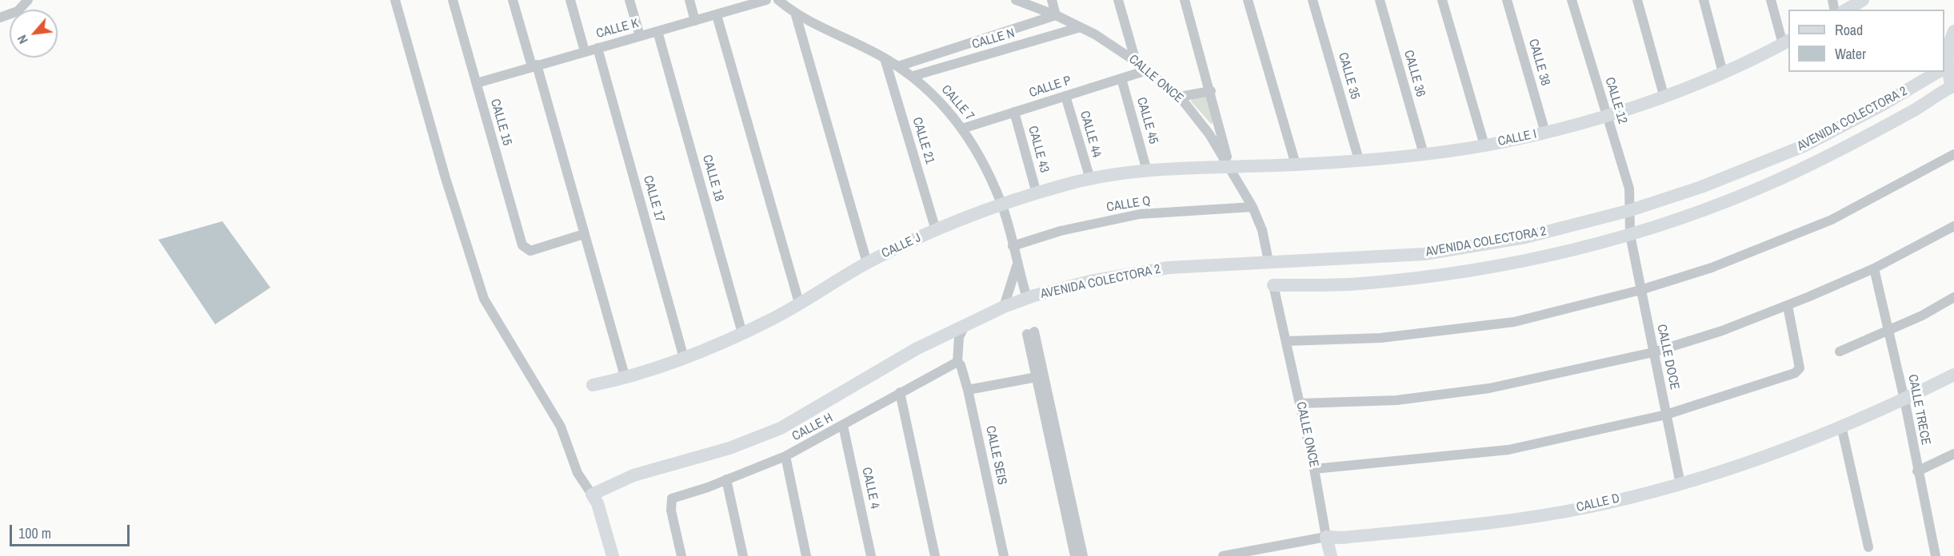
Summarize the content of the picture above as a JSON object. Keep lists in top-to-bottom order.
{
  "streets": {
    "street": [
      "CALLE K",
      "CALLE N",
      "CALLE 38",
      "CALLE 36",
      "CALLE 35",
      "CALLE ONCE",
      "CALLE P",
      "CALLE 12",
      "CALLE 7",
      "AVENIDA COLECTORA 2",
      "CALLE 45",
      "CALLE 15",
      "CALLE 44",
      "CALLE I",
      "CALLE 21",
      "CALLE 43",
      "CALLE 18",
      "CALLE 17",
      "CALLE Q",
      "CALLE J",
      "CALLE DOCE",
      "CALLE TRECE",
      "CALLE H",
      "CALLE SEIS",
      "CALLE 4",
      "CALLE D"
    ]
  },
  "crossings": [
    ["CALLE K", "CALLE 15"],
    ["CALLE K", "CALLE 18"],
    ["CALLE K", "CALLE 17"],
    ["CALLE N", "CALLE ONCE"],
    ["CALLE N", "CALLE 7"],
    ["CALLE 38", "CALLE I"],
    ["CALLE 36", "CALLE I"],
    ["CALLE 35", "CALLE I"],
    ["CALLE ONCE", "CALLE P"],
    ["CALLE ONCE", "AVENIDA COLECTORA 2"],
    ["CALLE ONCE", "CALLE I"],
    ["CALLE ONCE", "CALLE Q"],
    ["CALLE ONCE", "CALLE J"],
    ["CALLE ONCE", "CALLE D"],
    ["CALLE P", "CALLE 7"],
    ["CALLE P", "CALLE 45"],
    ["CALLE P", "CALLE 44"],
    ["CALLE P", "CALLE 43"],
    ["CALLE 12", "AVENIDA COLECTORA 2"],
    ["CALLE 12", "CALLE I"],
    ["CALLE 12", "CALLE DOCE"],
    ["CALLE 7", "AVENIDA COLECTORA 2"],
    ["CALLE 7", "CALLE 21"],
    ["CALLE 7", "CALLE Q"],
    ["CALLE 7", "CALLE J"],
    ["AVENIDA COLECTORA 2", "CALLE DOCE"],
    ["CALLE 45", "CALLE J"],
    ["CALLE 44", "CALLE J"],
    ["CALLE I", "CALLE J"],
    ["CALLE 21", "CALLE J"],
    ["CALLE 43", "CALLE J"],
    ["CALLE 18", "CALLE J"],
    ["CALLE 17", "CALLE J"],
    ["CALLE DOCE", "CALLE D"],
    ["CALLE TRECE", "CALLE D"],
    ["CALLE H", "CALLE SEIS"],
    ["CALLE H", "CALLE 4"]
  ],
  "legend": ["Road", "Water"],
  "scale_bar": "100 m",
  "north": "bottom left"
}
